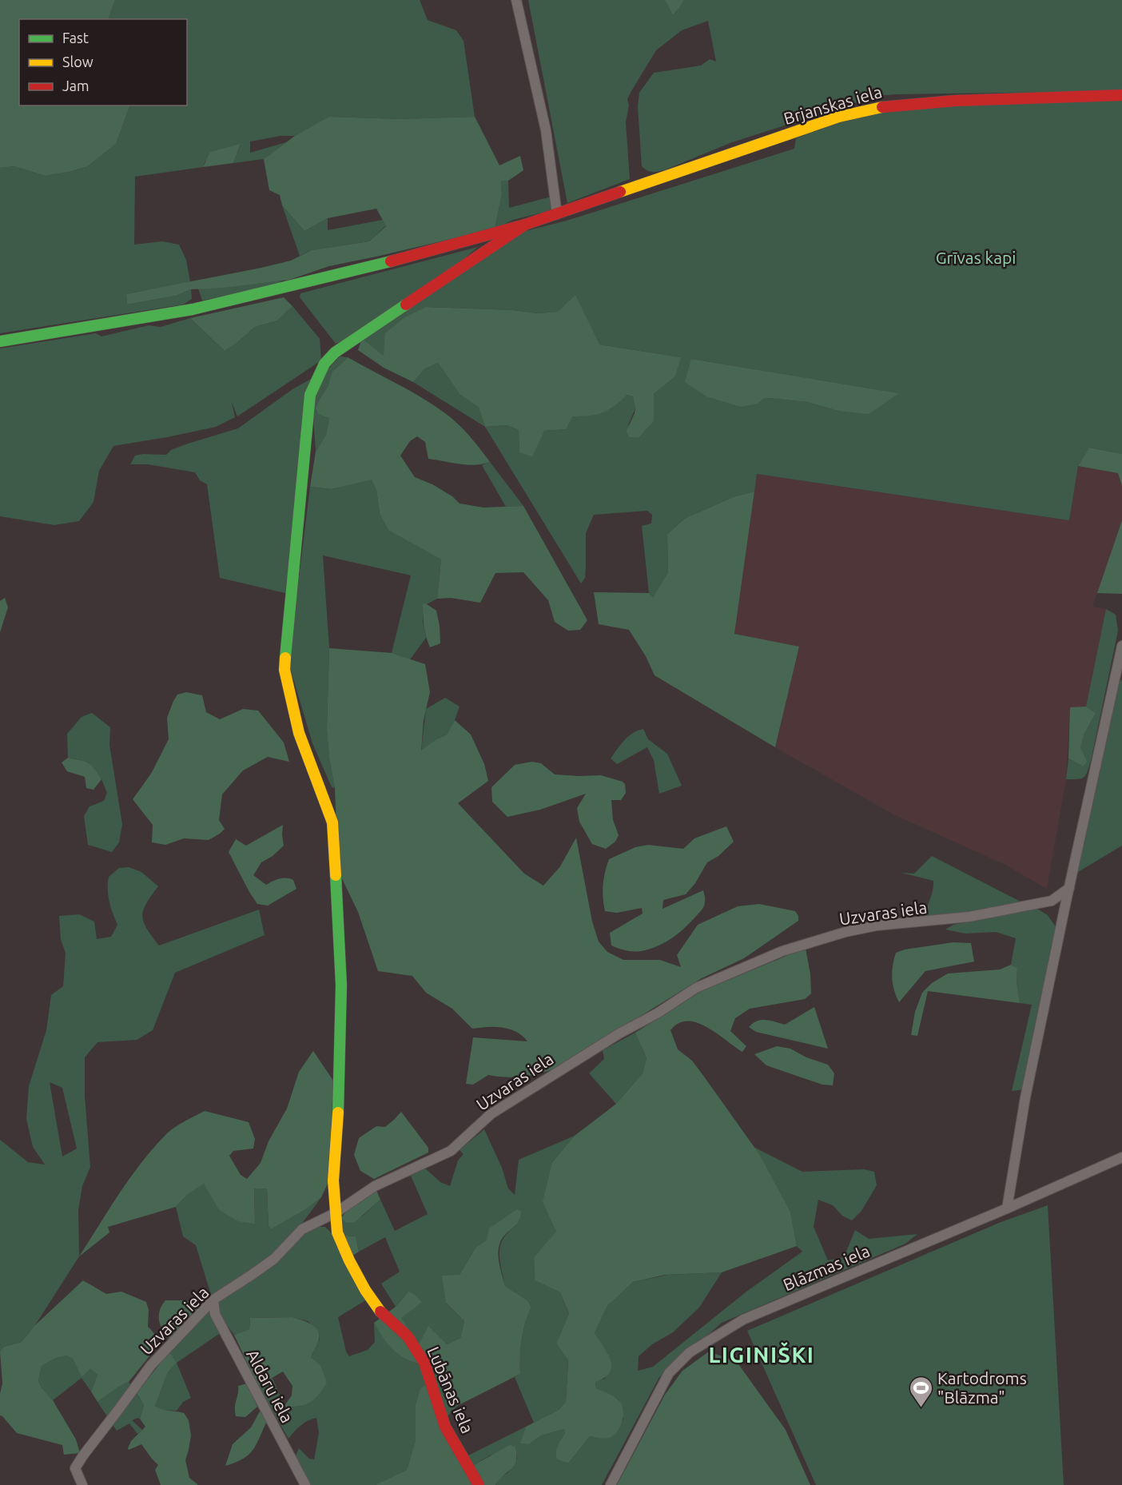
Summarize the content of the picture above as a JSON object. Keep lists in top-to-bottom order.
{
  "streets": {
    "street": [
      "Brjanskas iela",
      "Uzvaras iela",
      "Blāzmas iela",
      "Aldaru iela",
      "Lubānas iela"
    ]
  },
  "crossings": [
    ["Brjanskas iela", "Lubānas iela"],
    ["Uzvaras iela", "Aldaru iela"],
    ["Uzvaras iela", "Lubānas iela"]
  ],
  "districts": ["LIGINIŠKI"],
  "parks": ["Grīvas kapi"],
  "places": {
    "sports": ["Kartodroms \"Blāzma\""]
  },
  "legend": ["Fast", "Slow", "Jam"]
}
